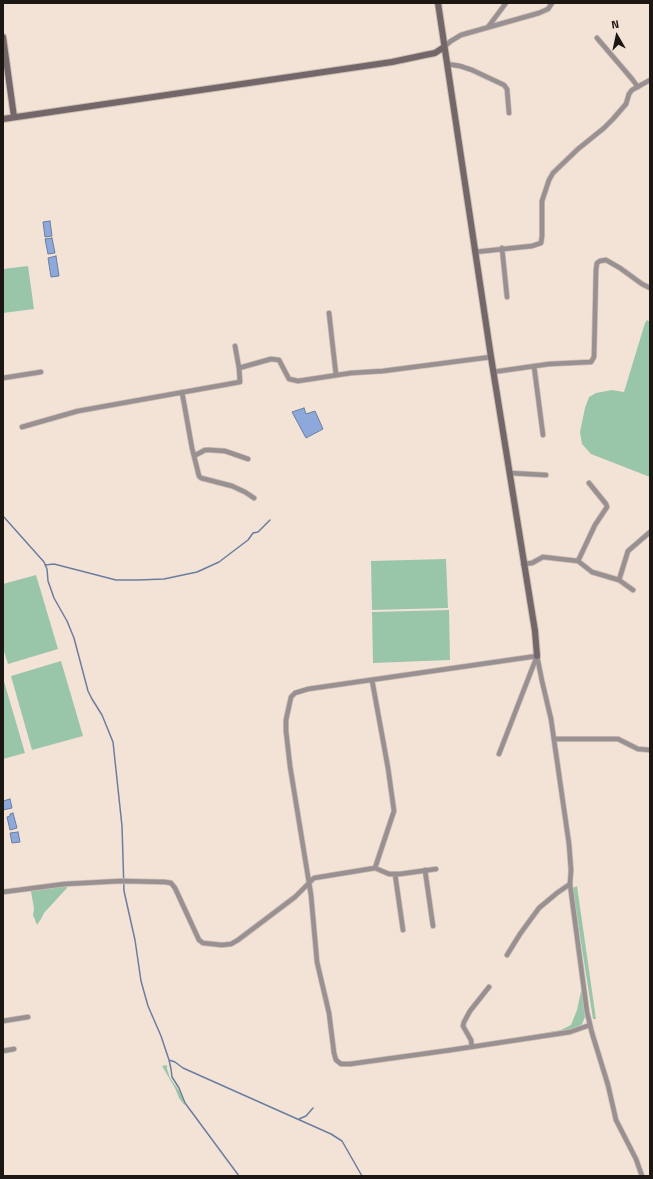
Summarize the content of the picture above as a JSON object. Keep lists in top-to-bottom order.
{
  "north": "top"
}
